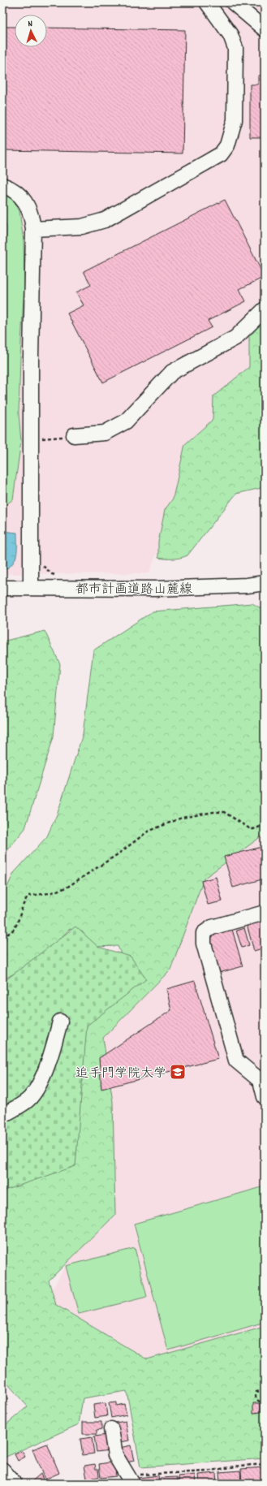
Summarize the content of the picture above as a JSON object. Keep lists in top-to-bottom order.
{
  "streets": {
    "street": ["都市計画道路山麓線"]
  },
  "places": {
    "school or university": ["追手門学院大学"]
  },
  "north": "top"
}
